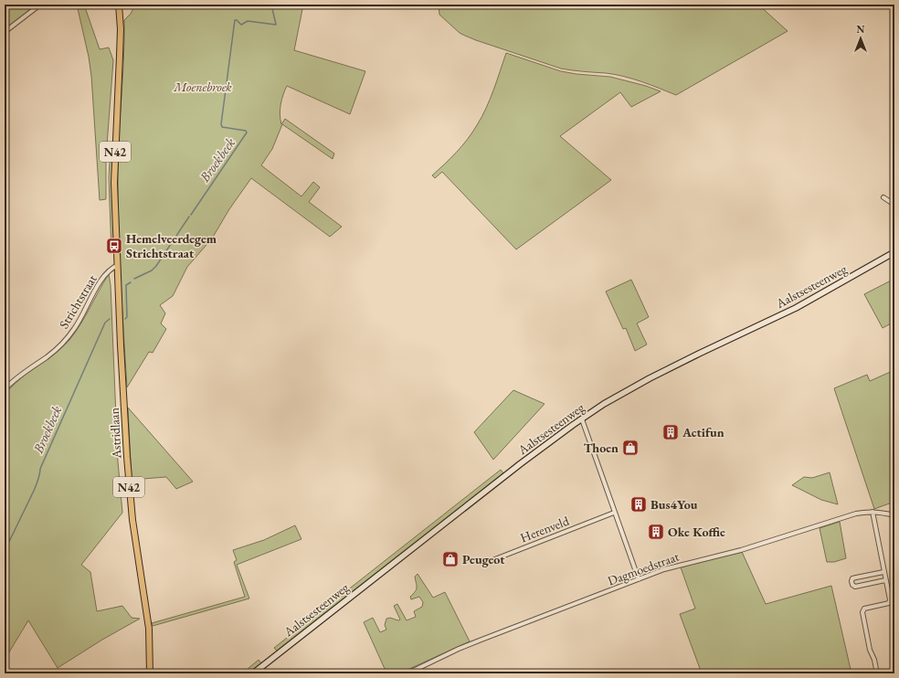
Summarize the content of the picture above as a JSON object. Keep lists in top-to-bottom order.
{
  "streets": {
    "main road": ["N42", "Aalstsesteenweg", "Astridlaan"],
    "street": ["Strichtstraat", "Herenveld", "Dagmoedstraat"]
  },
  "crossings": [
    ["N42", "Strichtstraat"],
    ["N42", "Astridlaan"],
    ["Strichtstraat", "Astridlaan"]
  ],
  "water": ["Broekbeek"],
  "parks": ["Moenebroek"],
  "places": {
    "bus stop": ["Hemelveerdegem Strichtstraat"],
    "building": ["Actifun", "Bus4You", "Oke Koffie"],
    "shop": ["Thoen", "Peugeot"]
  },
  "north": "top"
}
